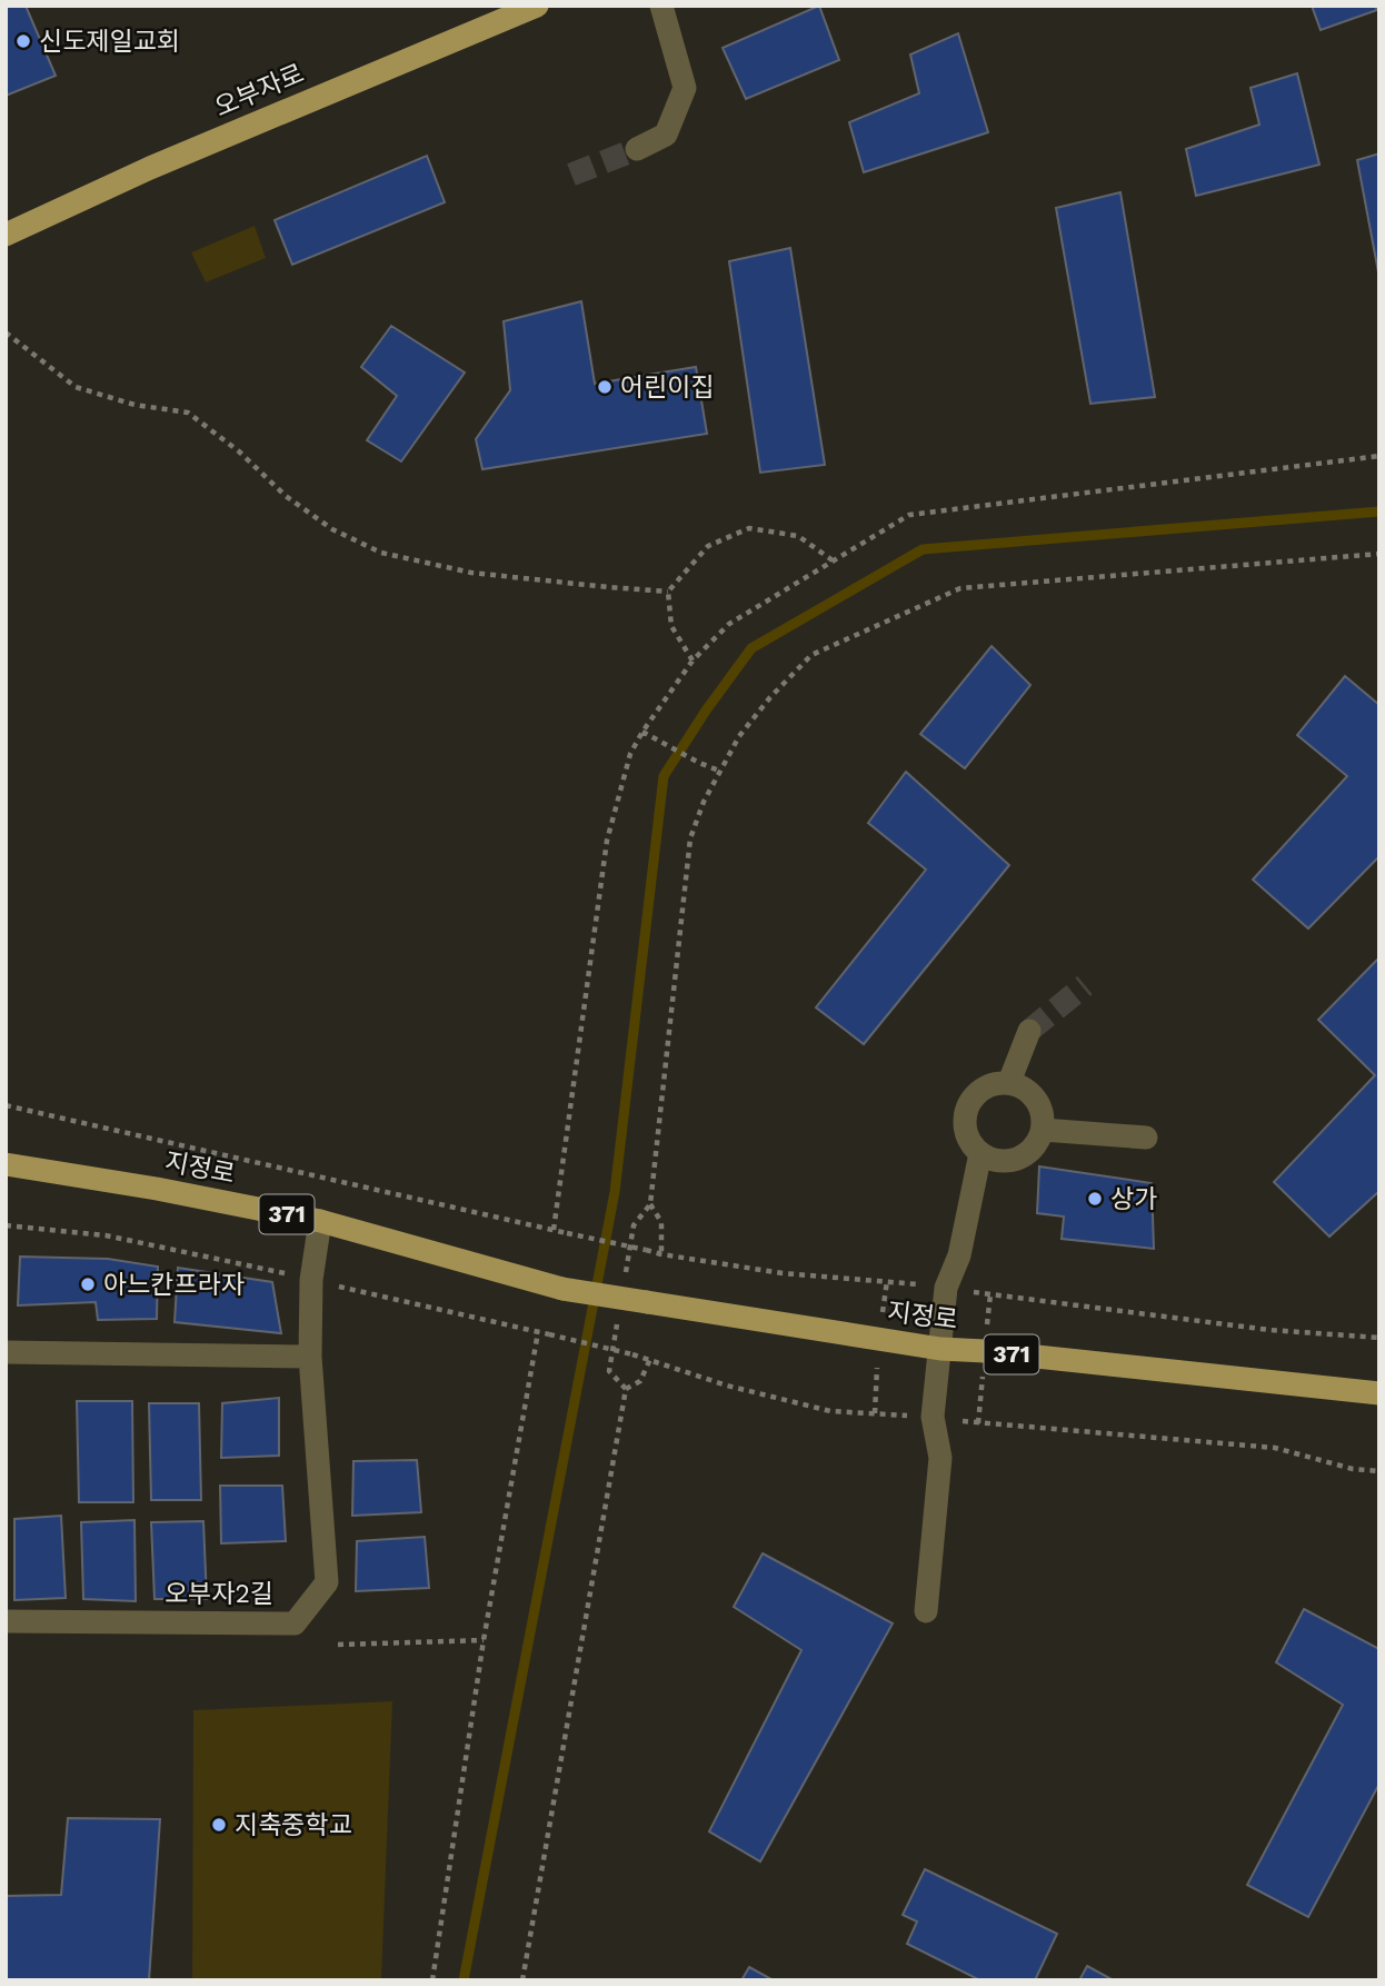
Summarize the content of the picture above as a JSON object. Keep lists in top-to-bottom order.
{
  "streets": {
    "main road": ["오부자로", "지정로", "371"],
    "street": ["오부자2길"]
  },
  "crossings": [
    ["지정로", "오부자2길"]
  ],
  "places": [
    "신도제일교회",
    "어린이집",
    "상가",
    "아느칸프라자",
    "지축중학교"
  ]
}
